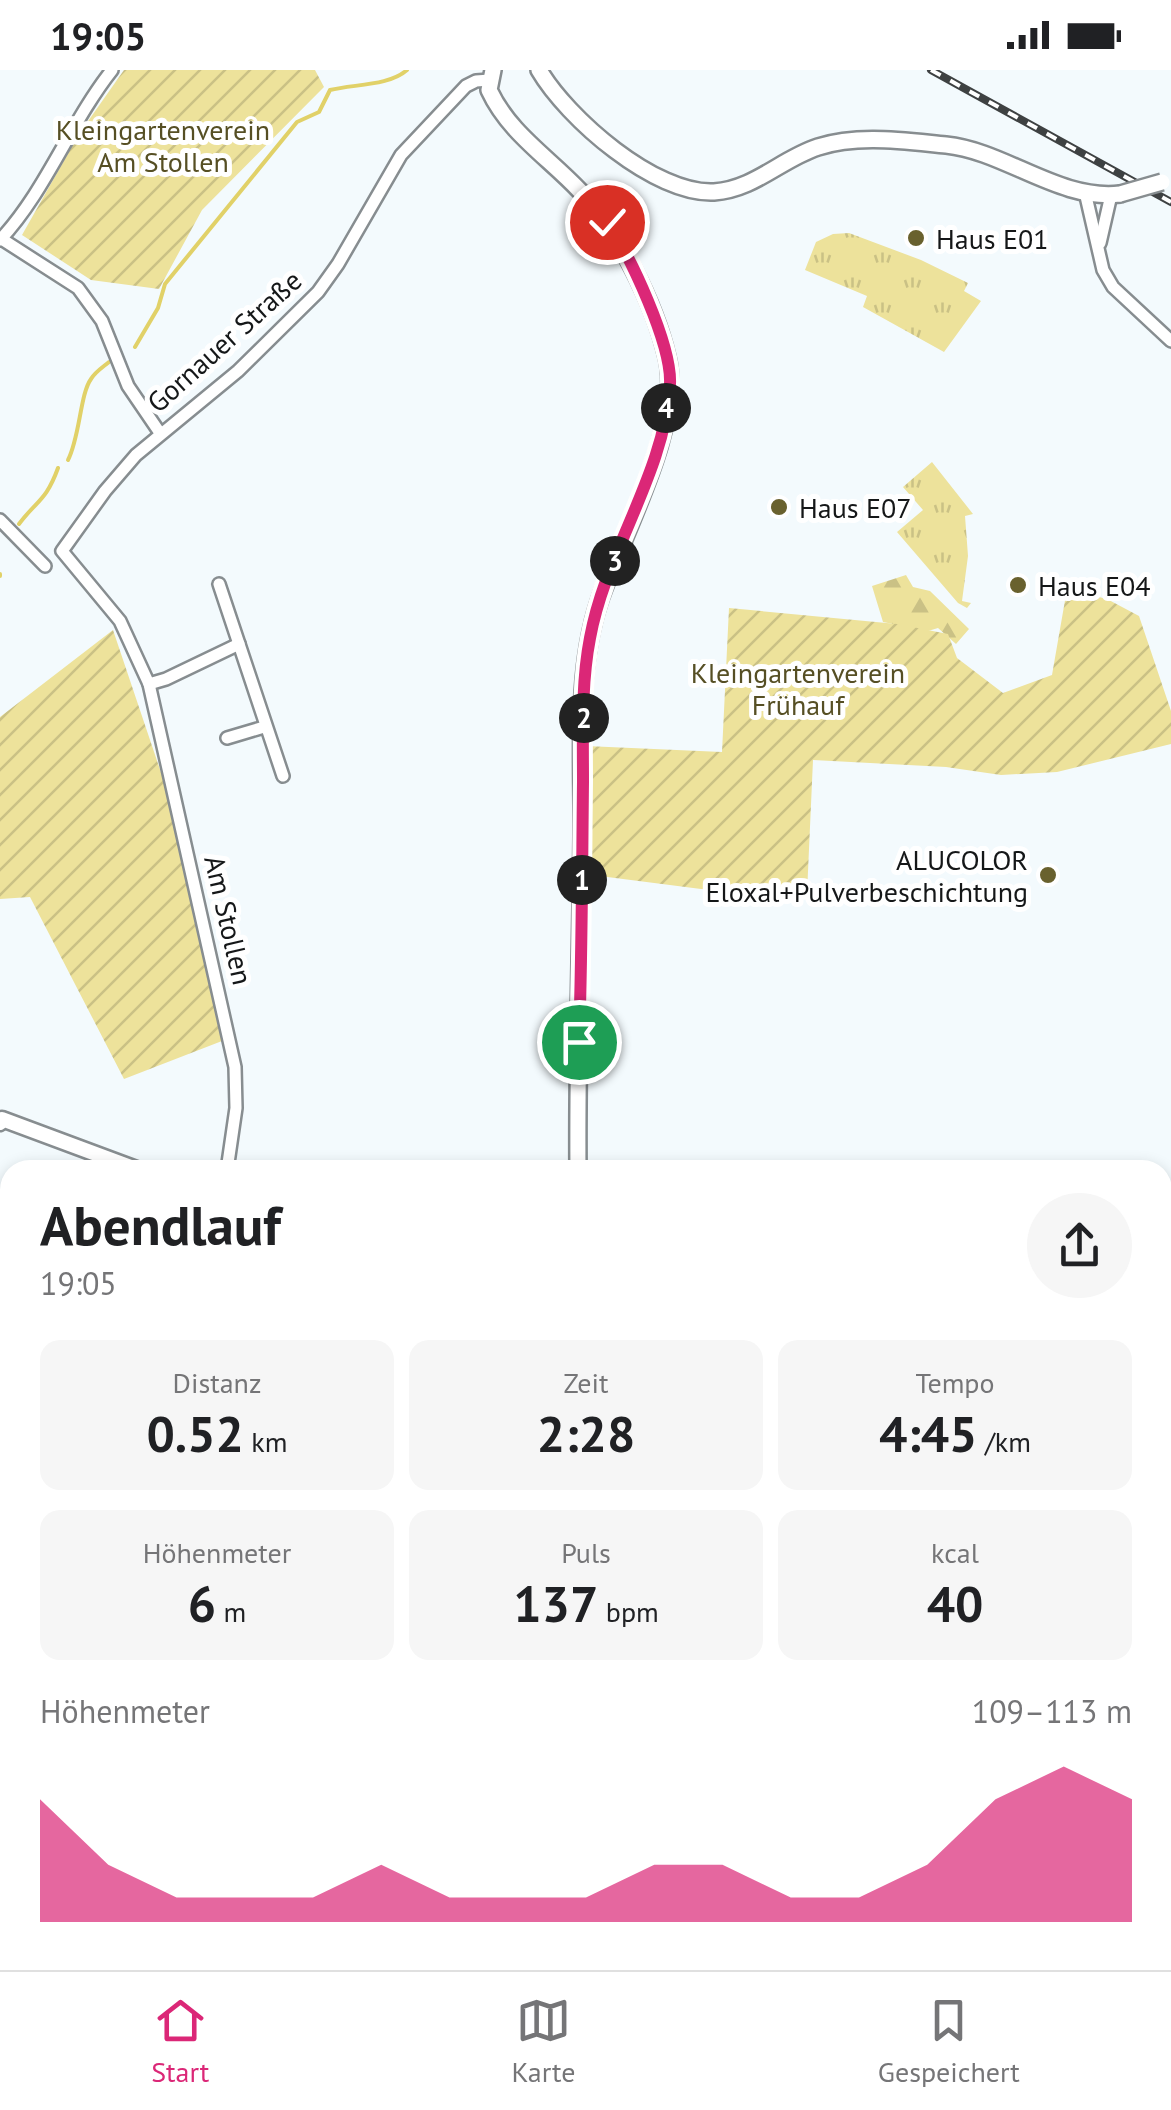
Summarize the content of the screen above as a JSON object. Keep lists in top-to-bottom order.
{
  "streets": {
    "street": ["Gornauer Straße", "Am Stollen"]
  },
  "crossings": [
    ["Gornauer Straße", "Am Stollen"]
  ],
  "parks": ["Kleingartenverein Am Stollen", "Kleingartenverein Frühauf"],
  "places": [
    "Haus E01",
    "Haus E07",
    "Haus E04",
    "ALUCOLOR Eloxal+Pulverbeschichtung"
  ],
  "page": {
    "status": "19:05",
    "pins": [
      "4",
      "3",
      "2",
      "1"
    ],
    "heading": ["Abendlauf", "19:05"],
    "stats": [
      ["Distanz", "0.52 km"],
      ["Zeit", "2:28"],
      ["Tempo", "4:45 /km"],
      ["Höhenmeter", "6 m"],
      ["Puls", "137 bpm"],
      ["kcal", "40"]
    ],
    "chart": ["Höhenmeter", "109–113 m"],
    "tabs": ["Start", "Karte", "Gespeichert"]
  }
}
